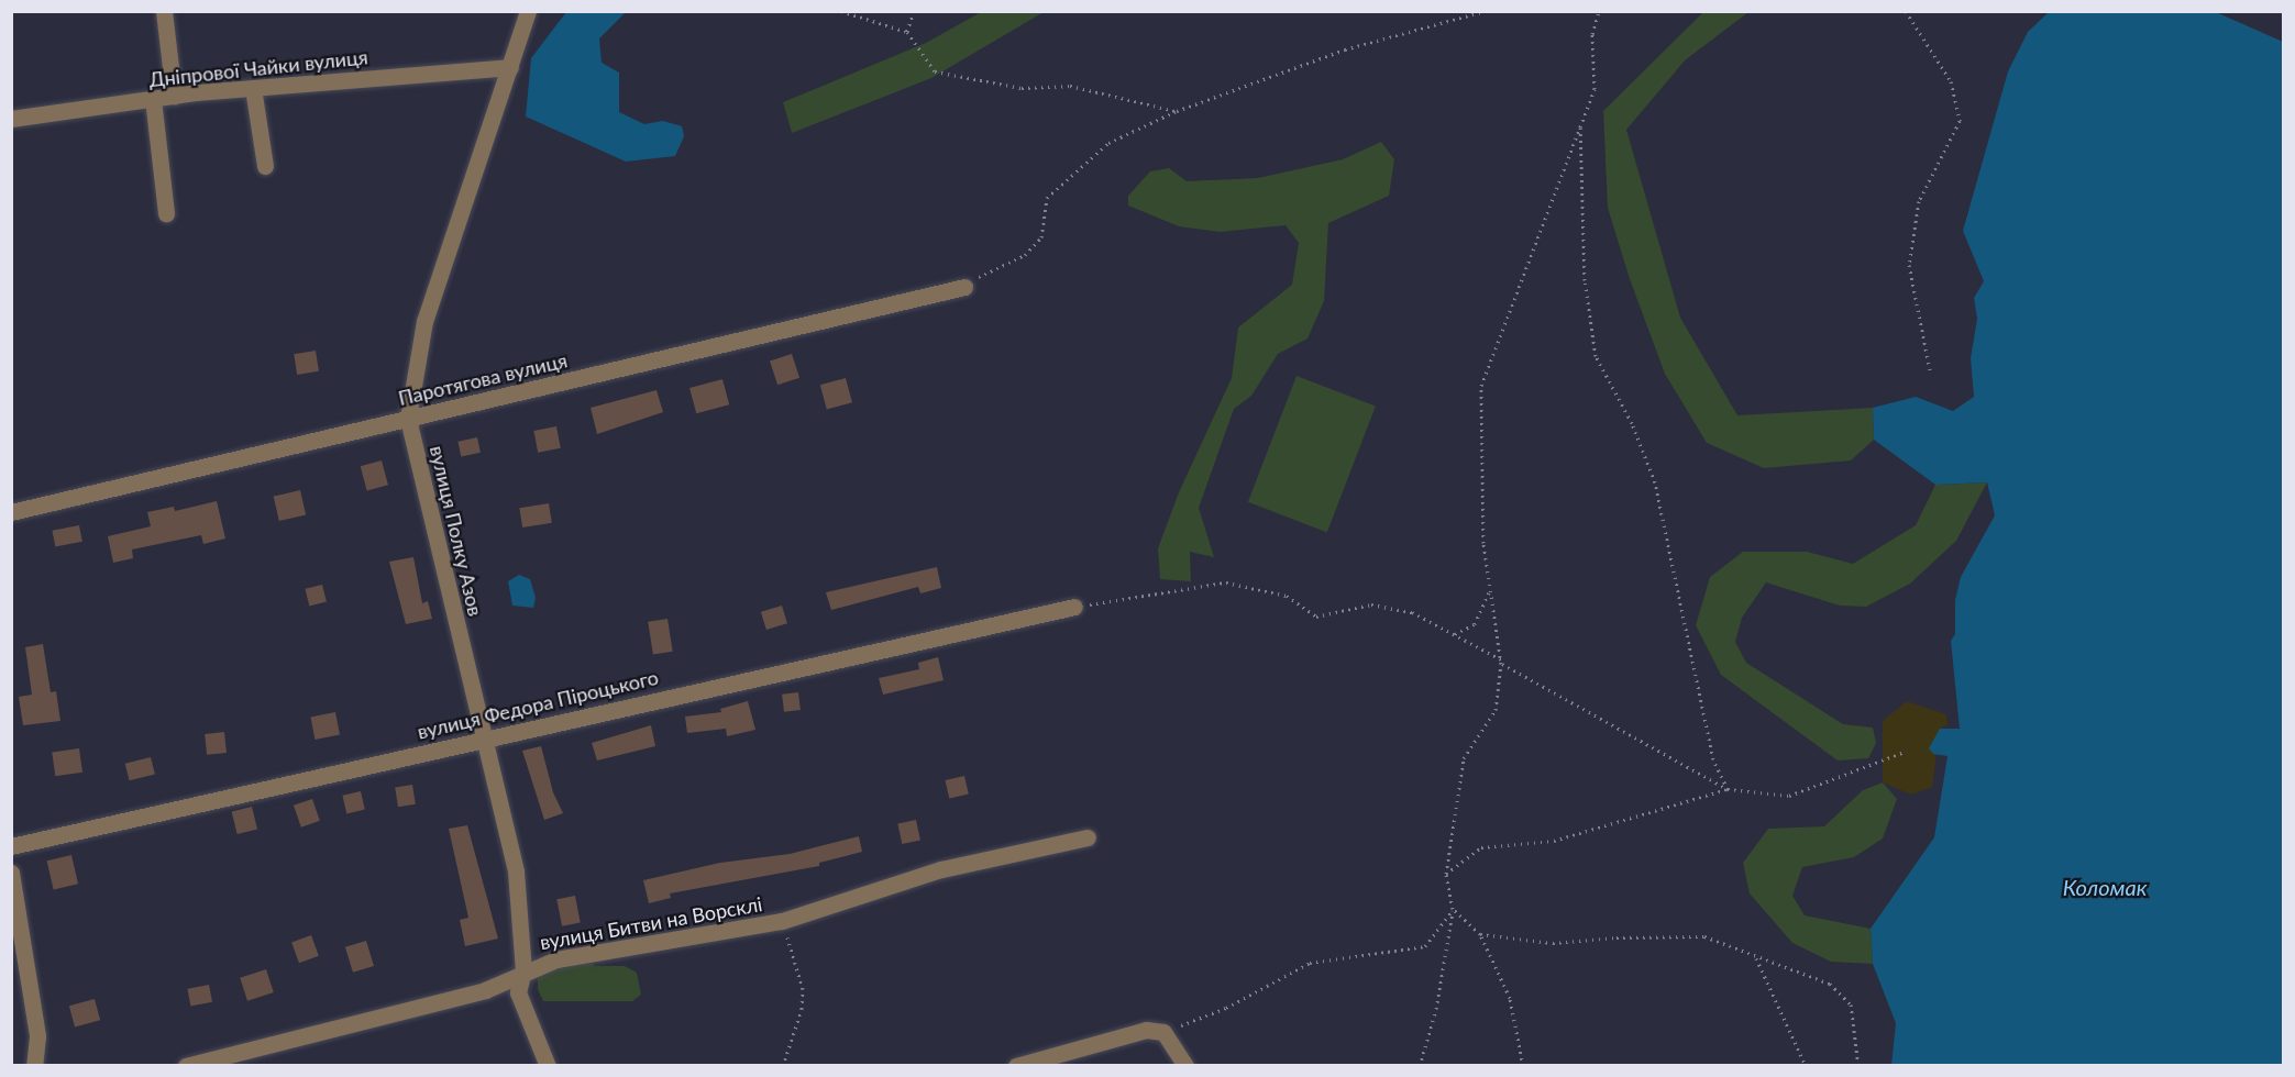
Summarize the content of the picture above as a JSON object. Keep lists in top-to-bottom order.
{
  "streets": {
    "street": [
      "Дніпрової Чайки вулиця",
      "Паротягова вулиця",
      "вулиця Полку Азов",
      "вулиця Федора Піроцького",
      "вулиця Битви на Ворсклі"
    ]
  },
  "crossings": [
    ["Дніпрової Чайки вулиця", "вулиця Полку Азов"],
    ["Паротягова вулиця", "вулиця Полку Азов"],
    ["вулиця Полку Азов", "вулиця Федора Піроцького"],
    ["вулиця Полку Азов", "вулиця Битви на Ворсклі"]
  ],
  "water": ["Коломак"]
}
